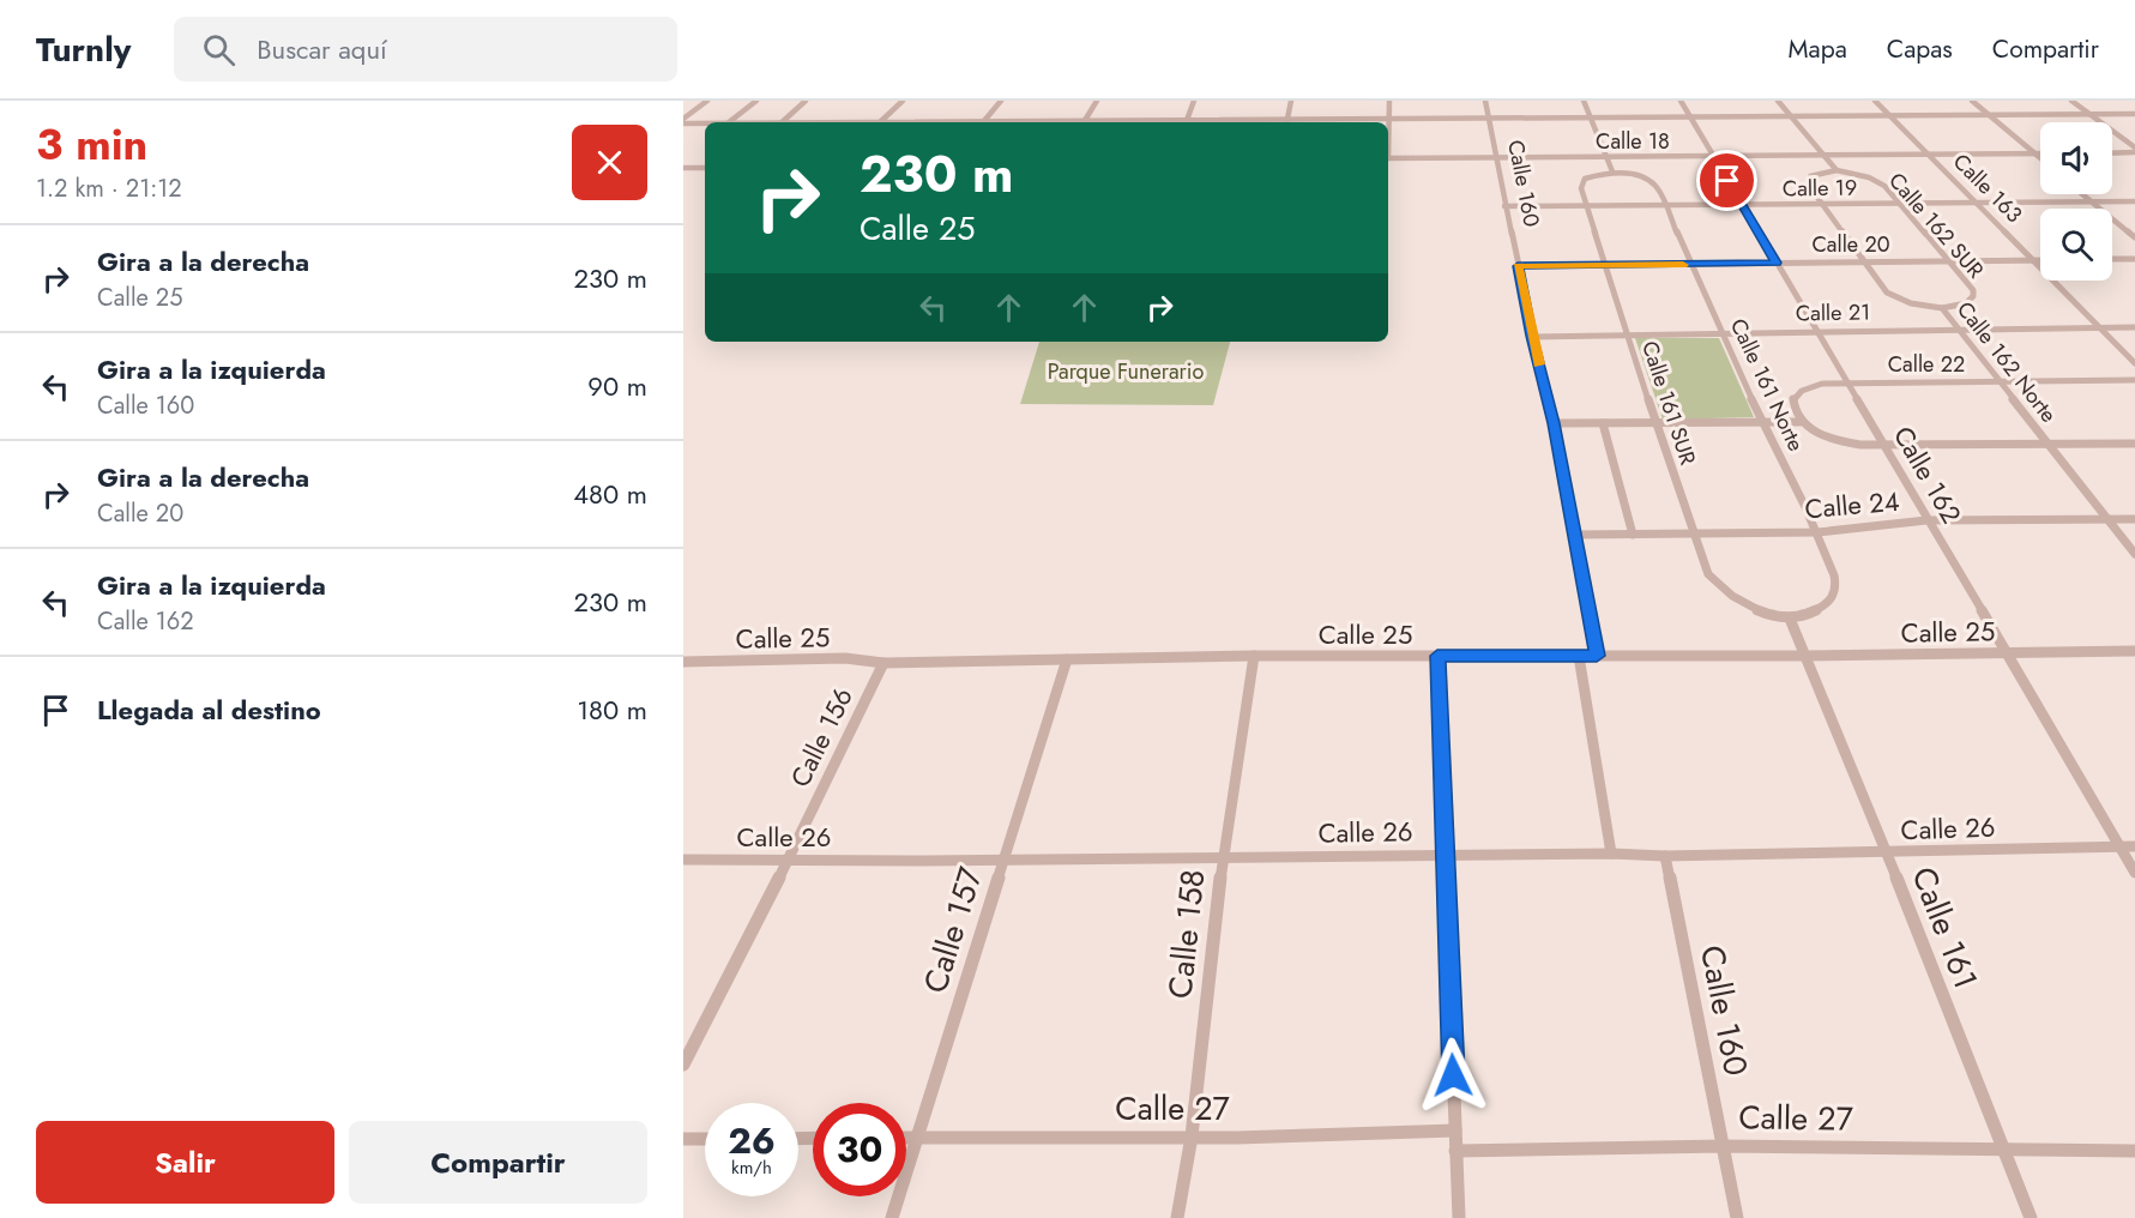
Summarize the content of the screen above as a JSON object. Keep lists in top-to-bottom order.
{
  "streets": {
    "street": [
      "Calle 18",
      "Calle 160",
      "Calle 19",
      "Calle 163",
      "Calle 162 SUR",
      "Calle 20",
      "Calle 21",
      "Calle 162 Norte",
      "Calle 22",
      "Calle 161 Norte",
      "Calle 161 SUR",
      "Calle 162",
      "Calle 24",
      "Calle 25",
      "Calle 156",
      "Calle 26",
      "Calle 161",
      "Calle 157",
      "Calle 158",
      "Calle 27"
    ]
  },
  "crossings": [
    ["Calle 18", "Calle 160"],
    ["Calle 18", "Calle 163"],
    ["Calle 18", "Calle 162"],
    ["Calle 160", "Calle 19"],
    ["Calle 160", "Calle 20"],
    ["Calle 160", "Calle 21"],
    ["Calle 160", "Calle 24"],
    ["Calle 160", "Calle 25"],
    ["Calle 160", "Calle 26"],
    ["Calle 160", "Calle 27"],
    ["Calle 19", "Calle 163"],
    ["Calle 19", "Calle 162 SUR"],
    ["Calle 19", "Calle 162 Norte"],
    ["Calle 19", "Calle 161 Norte"],
    ["Calle 19", "Calle 161 SUR"],
    ["Calle 19", "Calle 162"],
    ["Calle 163", "Calle 20"],
    ["Calle 163", "Calle 21"],
    ["Calle 162 SUR", "Calle 20"],
    ["Calle 162 SUR", "Calle 162 Norte"],
    ["Calle 20", "Calle 162 Norte"],
    ["Calle 20", "Calle 161 Norte"],
    ["Calle 20", "Calle 161 SUR"],
    ["Calle 20", "Calle 162"],
    ["Calle 21", "Calle 162 Norte"],
    ["Calle 21", "Calle 161 Norte"],
    ["Calle 21", "Calle 161 SUR"],
    ["Calle 21", "Calle 162"],
    ["Calle 162 Norte", "Calle 22"],
    ["Calle 162 Norte", "Calle 24"],
    ["Calle 22", "Calle 162"],
    ["Calle 161 Norte", "Calle 161 SUR"],
    ["Calle 161 Norte", "Calle 24"],
    ["Calle 161 Norte", "Calle 161"],
    ["Calle 161 SUR", "Calle 24"],
    ["Calle 161 SUR", "Calle 161"],
    ["Calle 162", "Calle 24"],
    ["Calle 162", "Calle 25"],
    ["Calle 162", "Calle 26"],
    ["Calle 25", "Calle 156"],
    ["Calle 25", "Calle 161"],
    ["Calle 25", "Calle 157"],
    ["Calle 25", "Calle 158"],
    ["Calle 156", "Calle 26"],
    ["Calle 26", "Calle 161"],
    ["Calle 26", "Calle 157"],
    ["Calle 26", "Calle 158"],
    ["Calle 161", "Calle 27"],
    ["Calle 157", "Calle 27"],
    ["Calle 158", "Calle 27"]
  ],
  "parks": ["Parque Funerario"],
  "page": {
    "header": "Turnly",
    "search": "Buscar aquí",
    "nav": ["Mapa", "Capas", "Compartir"],
    "heading": ["3 min", "1.2 km · 21:12"],
    "turn": ["230 m", "Calle 25"],
    "list": [
      {
        "name": "Gira a la derecha",
        "note": "Calle 25",
        "value": "230 m"
      },
      {
        "name": "Gira a la izquierda",
        "note": "Calle 160",
        "value": "90 m"
      },
      {
        "name": "Gira a la derecha",
        "note": "Calle 20",
        "value": "480 m"
      },
      {
        "name": "Gira a la izquierda",
        "note": "Calle 162",
        "value": "230 m"
      },
      {
        "name": "Llegada al destino",
        "value": "180 m"
      }
    ],
    "speed": "26 km/h",
    "limit": "30",
    "buttons": ["Salir", "Compartir"]
  }
}
